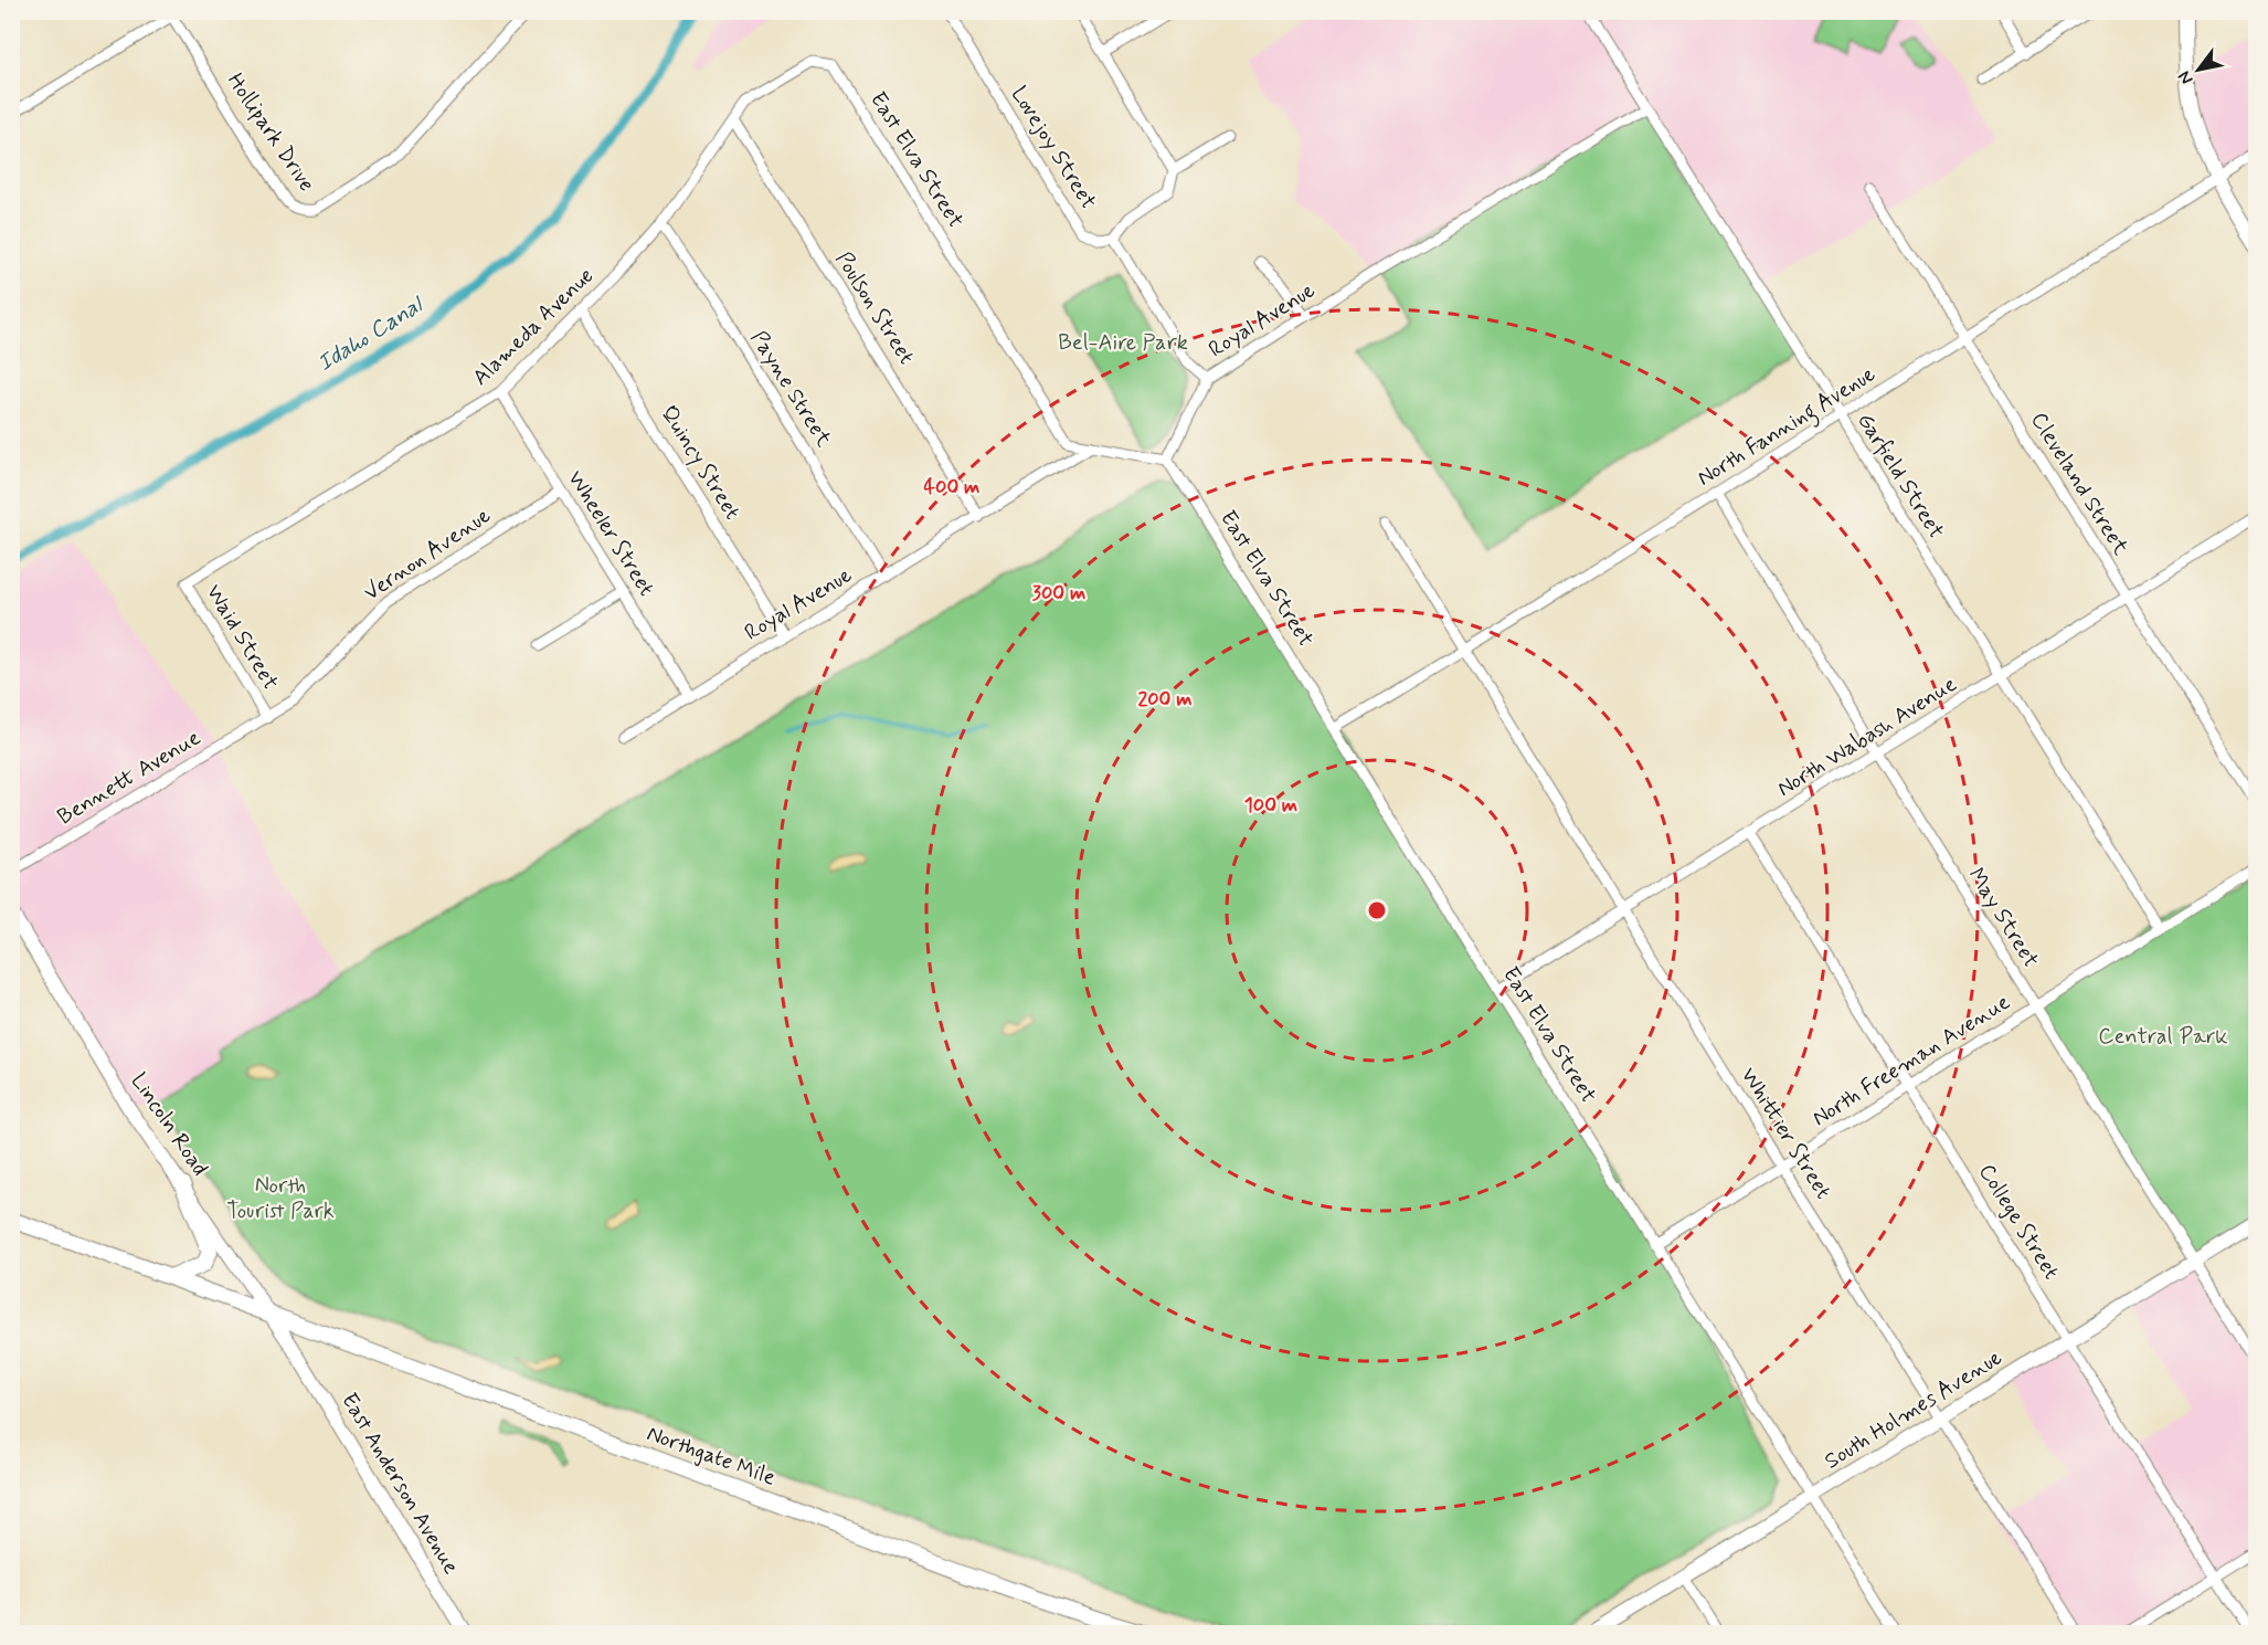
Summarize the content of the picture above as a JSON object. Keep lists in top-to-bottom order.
{
  "streets": {
    "highway": ["Northgate Mile"],
    "main road": ["Lincoln Road", "South Holmes Avenue", "East Anderson Avenue"],
    "street": [
      "Hollipark Drive",
      "Lovejoy Street",
      "East Elva Street",
      "Poulson Street",
      "Royal Avenue",
      "Alameda Avenue",
      "Payne Street",
      "North Fanning Avenue",
      "Quincy Street",
      "Garfield Street",
      "Cleveland Street",
      "Wheeler Street",
      "Vernon Avenue",
      "Waid Street",
      "North Wabash Avenue",
      "Bennett Avenue",
      "May Street",
      "North Freeman Avenue",
      "Whittier Street",
      "College Street"
    ]
  },
  "crossings": [
    ["East Elva Street", "Royal Avenue"],
    ["East Elva Street", "Alameda Avenue"],
    ["East Elva Street", "North Fanning Avenue"],
    ["East Elva Street", "North Wabash Avenue"],
    ["East Elva Street", "North Freeman Avenue"],
    ["East Elva Street", "South Holmes Avenue"],
    ["Poulson Street", "Royal Avenue"],
    ["Poulson Street", "Alameda Avenue"],
    ["Royal Avenue", "Payne Street"],
    ["Royal Avenue", "Quincy Street"],
    ["Royal Avenue", "Garfield Street"],
    ["Royal Avenue", "Wheeler Street"],
    ["Alameda Avenue", "Payne Street"],
    ["Alameda Avenue", "Quincy Street"],
    ["Alameda Avenue", "Wheeler Street"],
    ["Alameda Avenue", "Waid Street"],
    ["North Fanning Avenue", "Garfield Street"],
    ["North Fanning Avenue", "Cleveland Street"],
    ["North Fanning Avenue", "May Street"],
    ["North Fanning Avenue", "Whittier Street"],
    ["Garfield Street", "North Wabash Avenue"],
    ["Garfield Street", "North Freeman Avenue"],
    ["Cleveland Street", "North Wabash Avenue"],
    ["Wheeler Street", "Vernon Avenue"],
    ["Vernon Avenue", "Waid Street"],
    ["Vernon Avenue", "Bennett Avenue"],
    ["Waid Street", "Bennett Avenue"],
    ["North Wabash Avenue", "May Street"],
    ["North Wabash Avenue", "Whittier Street"],
    ["North Wabash Avenue", "College Street"],
    ["May Street", "North Freeman Avenue"],
    ["May Street", "South Holmes Avenue"],
    ["North Freeman Avenue", "Whittier Street"],
    ["North Freeman Avenue", "College Street"],
    ["Lincoln Road", "Northgate Mile"],
    ["Lincoln Road", "East Anderson Avenue"],
    ["Whittier Street", "South Holmes Avenue"],
    ["College Street", "South Holmes Avenue"]
  ],
  "water": ["Idaho Canal"],
  "parks": ["Bel-Aire Park", "Central Park", "North Tourist Park"],
  "north": "bottom left",
  "rings": [
    "400 m",
    "300 m",
    "200 m",
    "100 m"
  ]
}
